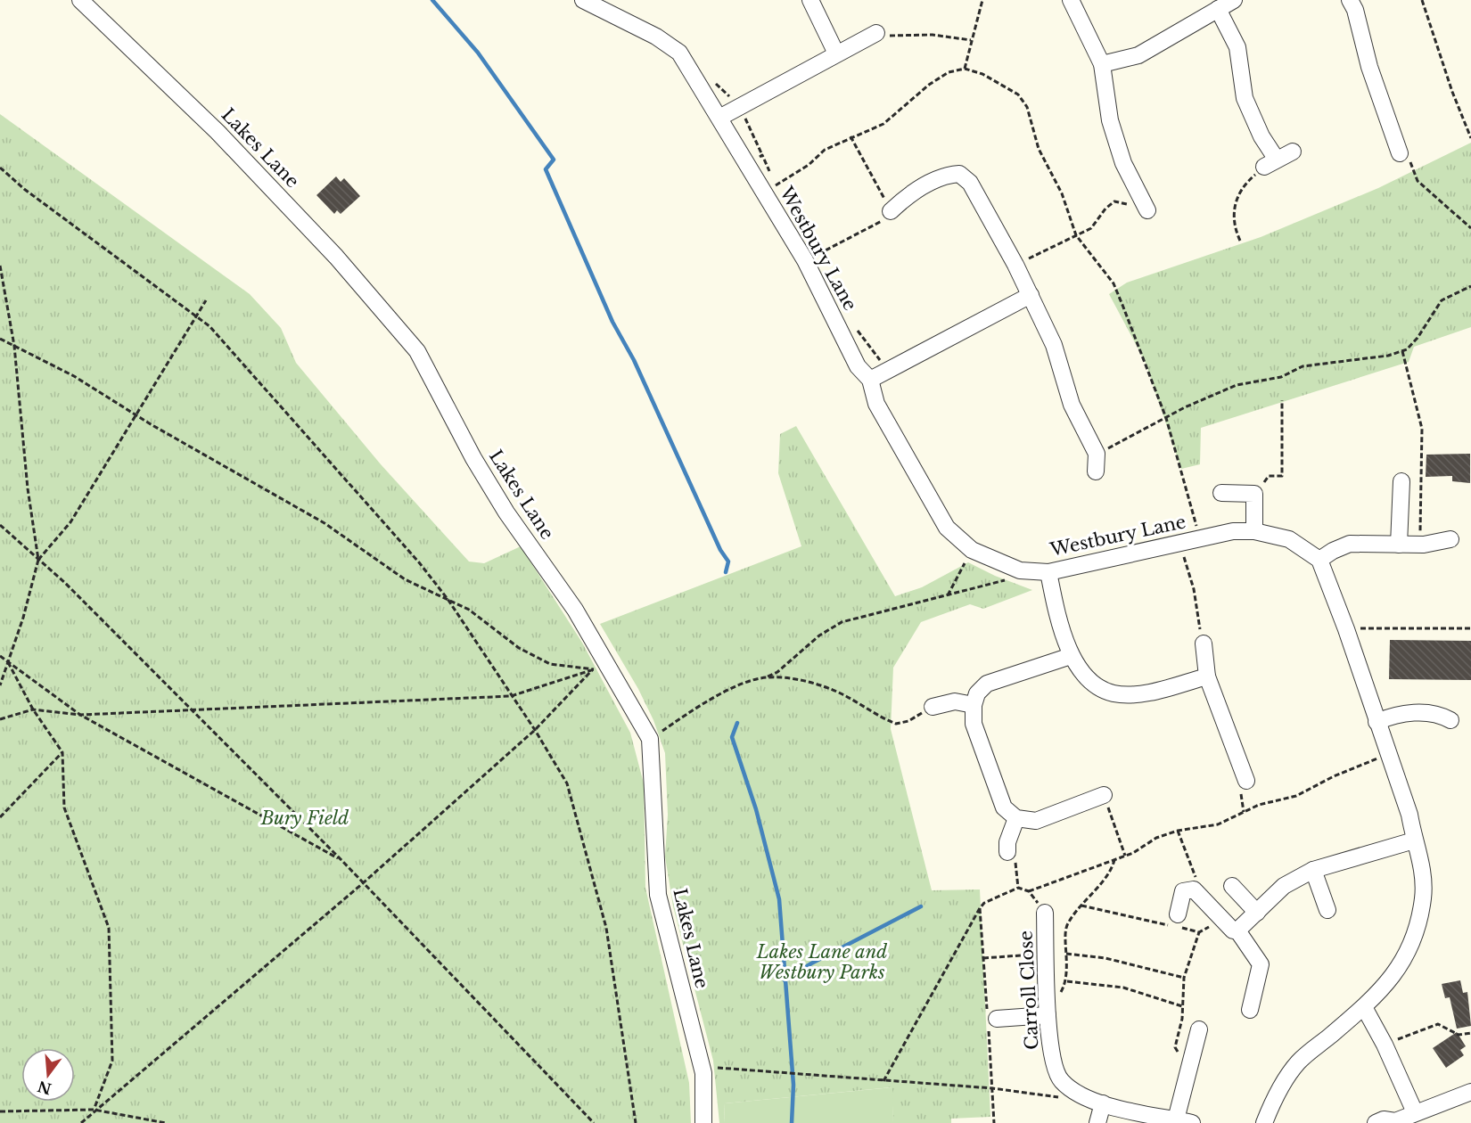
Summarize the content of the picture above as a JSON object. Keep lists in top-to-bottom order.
{
  "streets": {
    "street": ["Lakes Lane", "Westbury Lane", "Carroll Close"]
  },
  "parks": ["Bury Field", "Lakes Lane and Westbury Parks"],
  "north": "bottom"
}
